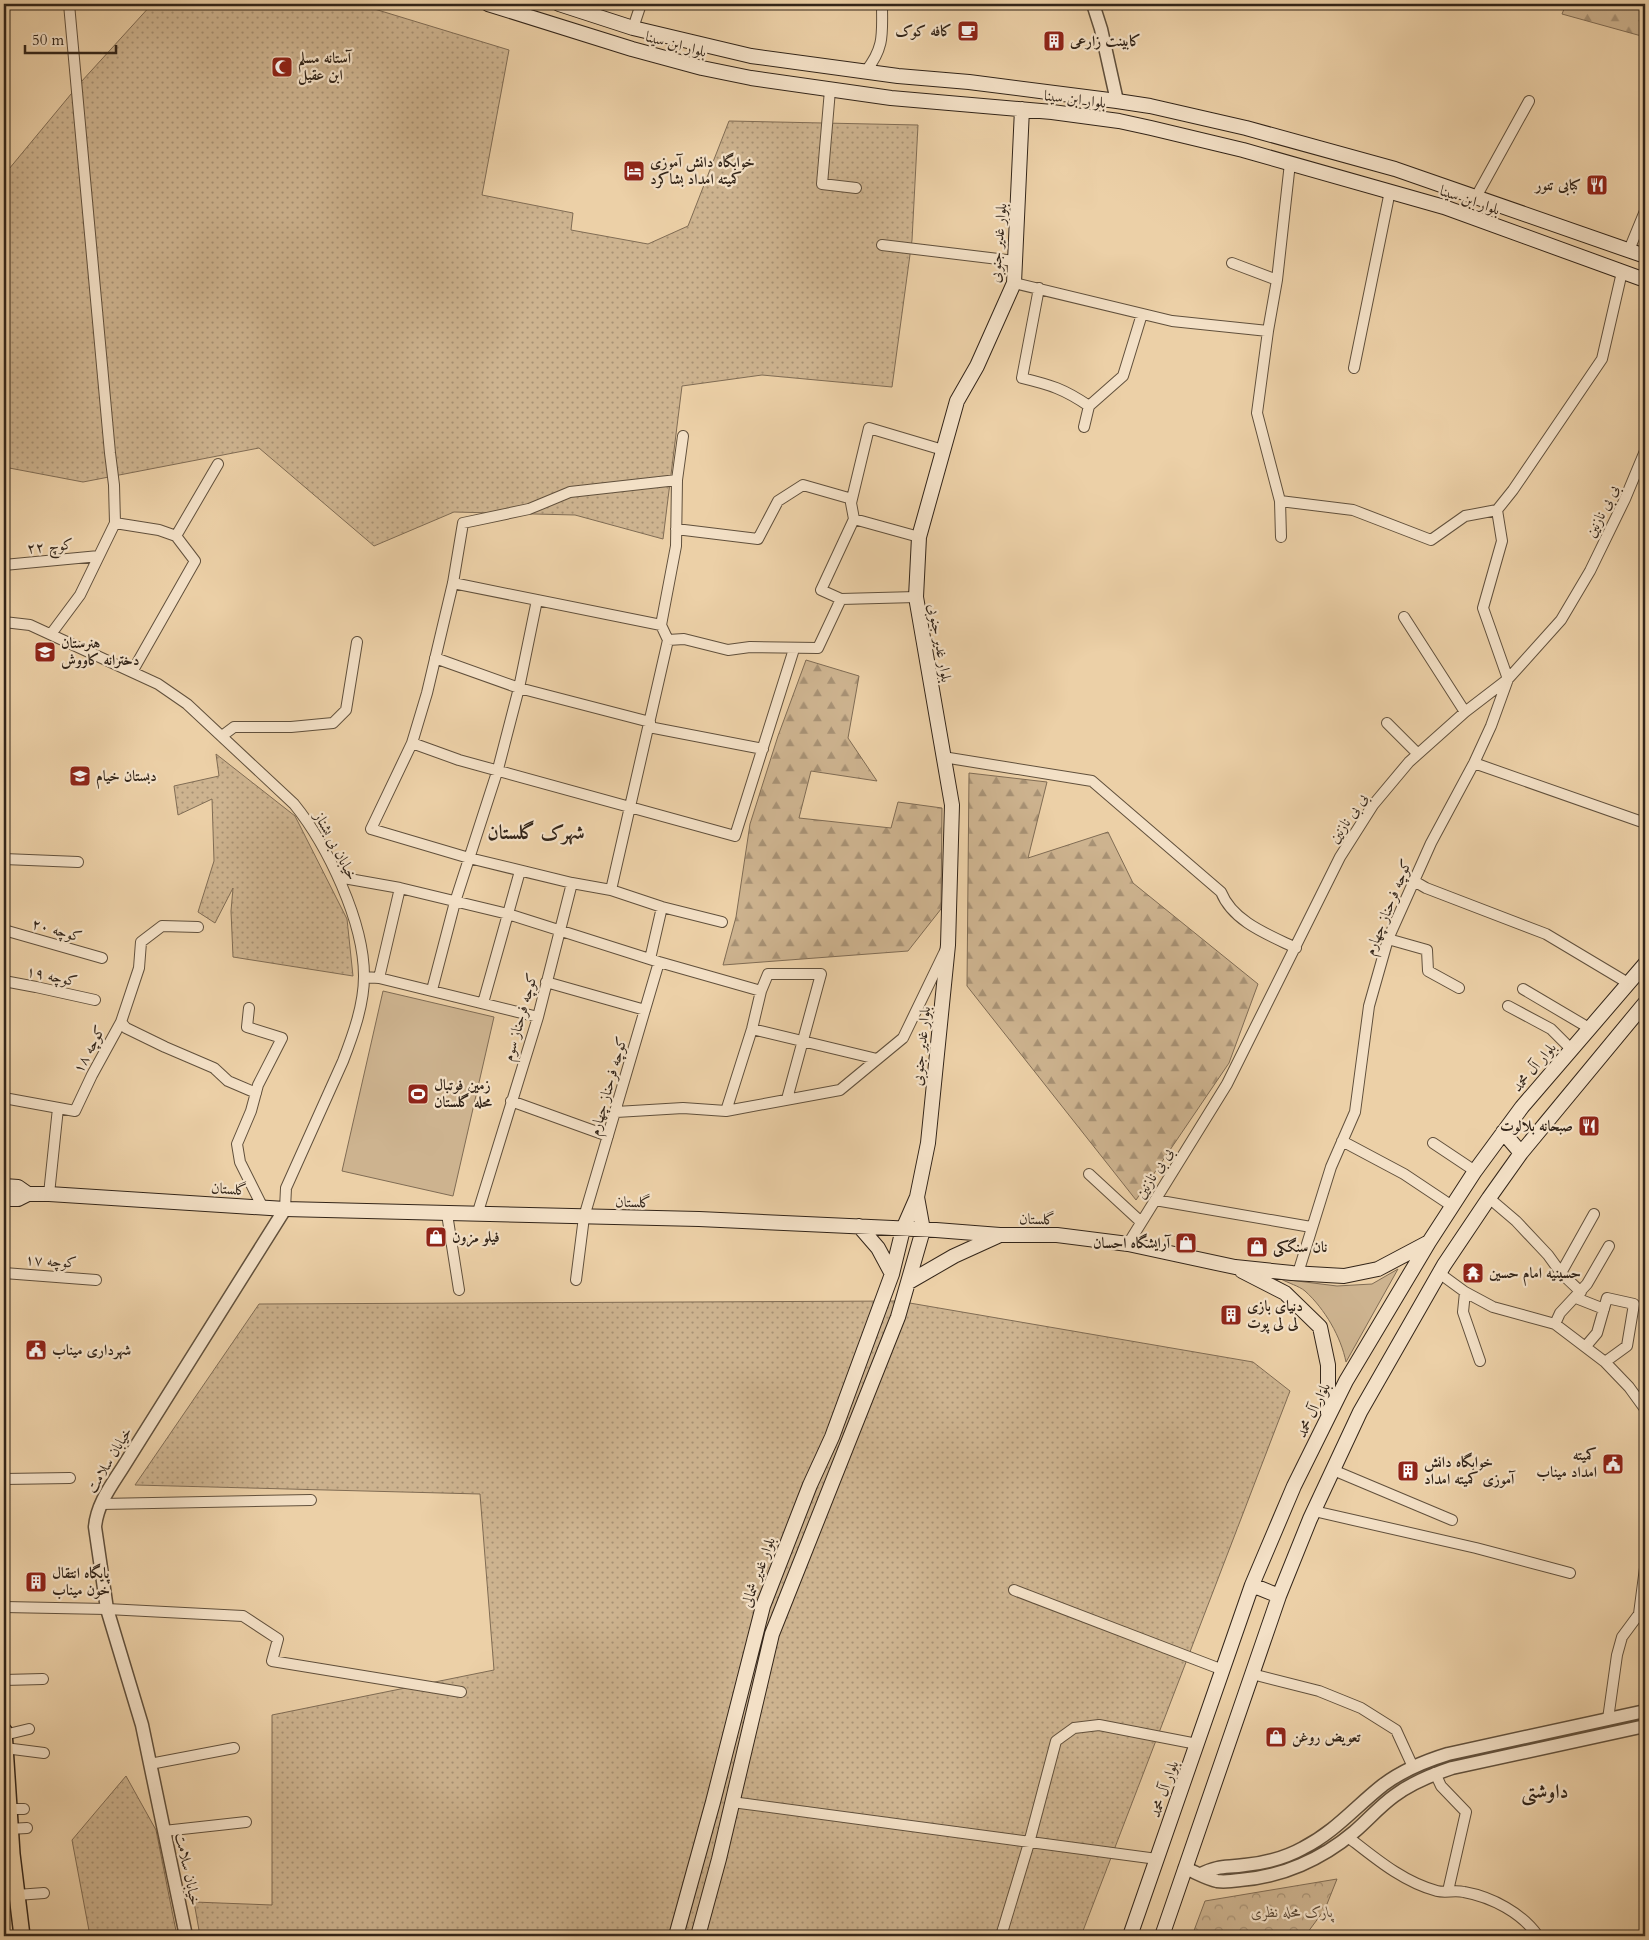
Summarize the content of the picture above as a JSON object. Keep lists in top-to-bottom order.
{
  "streets": {
    "main road": [
      "بلوار ابن سینا",
      "بلوار غدیر جنوبی",
      "بلوار آل محمد",
      "گلستان",
      "بلوار غدیر شمالی"
    ],
    "street": [
      "بی بی نازنین",
      "کوچ ۲۲",
      "خیابان بی بشناز",
      "کوچه فرحناز چهارم",
      "کوچه ۲۰",
      "کوچه ۱۹",
      "کوچه فرحناز سوم",
      "کوچه ۱۸",
      "کوچه ۱۷",
      "خیابان سلامت"
    ]
  },
  "crossings": [
    ["بلوار ابن سینا", "بلوار غدیر جنوبی"],
    ["بلوار غدیر جنوبی", "گلستان"],
    ["بلوار غدیر جنوبی", "بلوار غدیر شمالی"],
    ["بی بی نازنین", "کوچه فرحناز چهارم"],
    ["بی بی نازنین", "گلستان"],
    ["خیابان بی بشناز", "گلستان"],
    ["خیابان بی بشناز", "خیابان سلامت"],
    ["کوچه فرحناز چهارم", "گلستان"],
    ["کوچه فرحناز سوم", "گلستان"],
    ["بلوار آل محمد", "گلستان"],
    ["گلستان", "خیابان سلامت"],
    ["گلستان", "بلوار غدیر شمالی"]
  ],
  "districts": ["شهرک گلستان", "داوشتی"],
  "parks": ["پارک محله نظری"],
  "places": {
    "cafe": ["کافه کوک"],
    "building": [
      "کابینت زارعی",
      "دنیای بازی لی لی پوت",
      "خوابگاه دانش آموزی کمیته امداد",
      "پایگاه انتقال خون میناب"
    ],
    "mosque": ["آستانه مسلم ابن عقیل"],
    "hotel": ["خوابگاه دانش آموزی کمیته امداد بشاکرد"],
    "restaurant": ["کبابی تنور", "صبحانه بلالوت"],
    "school or university": ["هنرستان دخترانه کاووش", "دبستان خیام"],
    "sports": ["زمین فوتبال محله گلستان"],
    "shop": [
      "فیلو مزون",
      "آرایشگاه احسان",
      "نان سنگکی",
      "تعویض روغن"
    ],
    "temple": ["حسینیه امام حسین"],
    "public building": ["شهرداری میناب", "کمیته امداد میناب"]
  },
  "scale_bar": "50 m"
}
